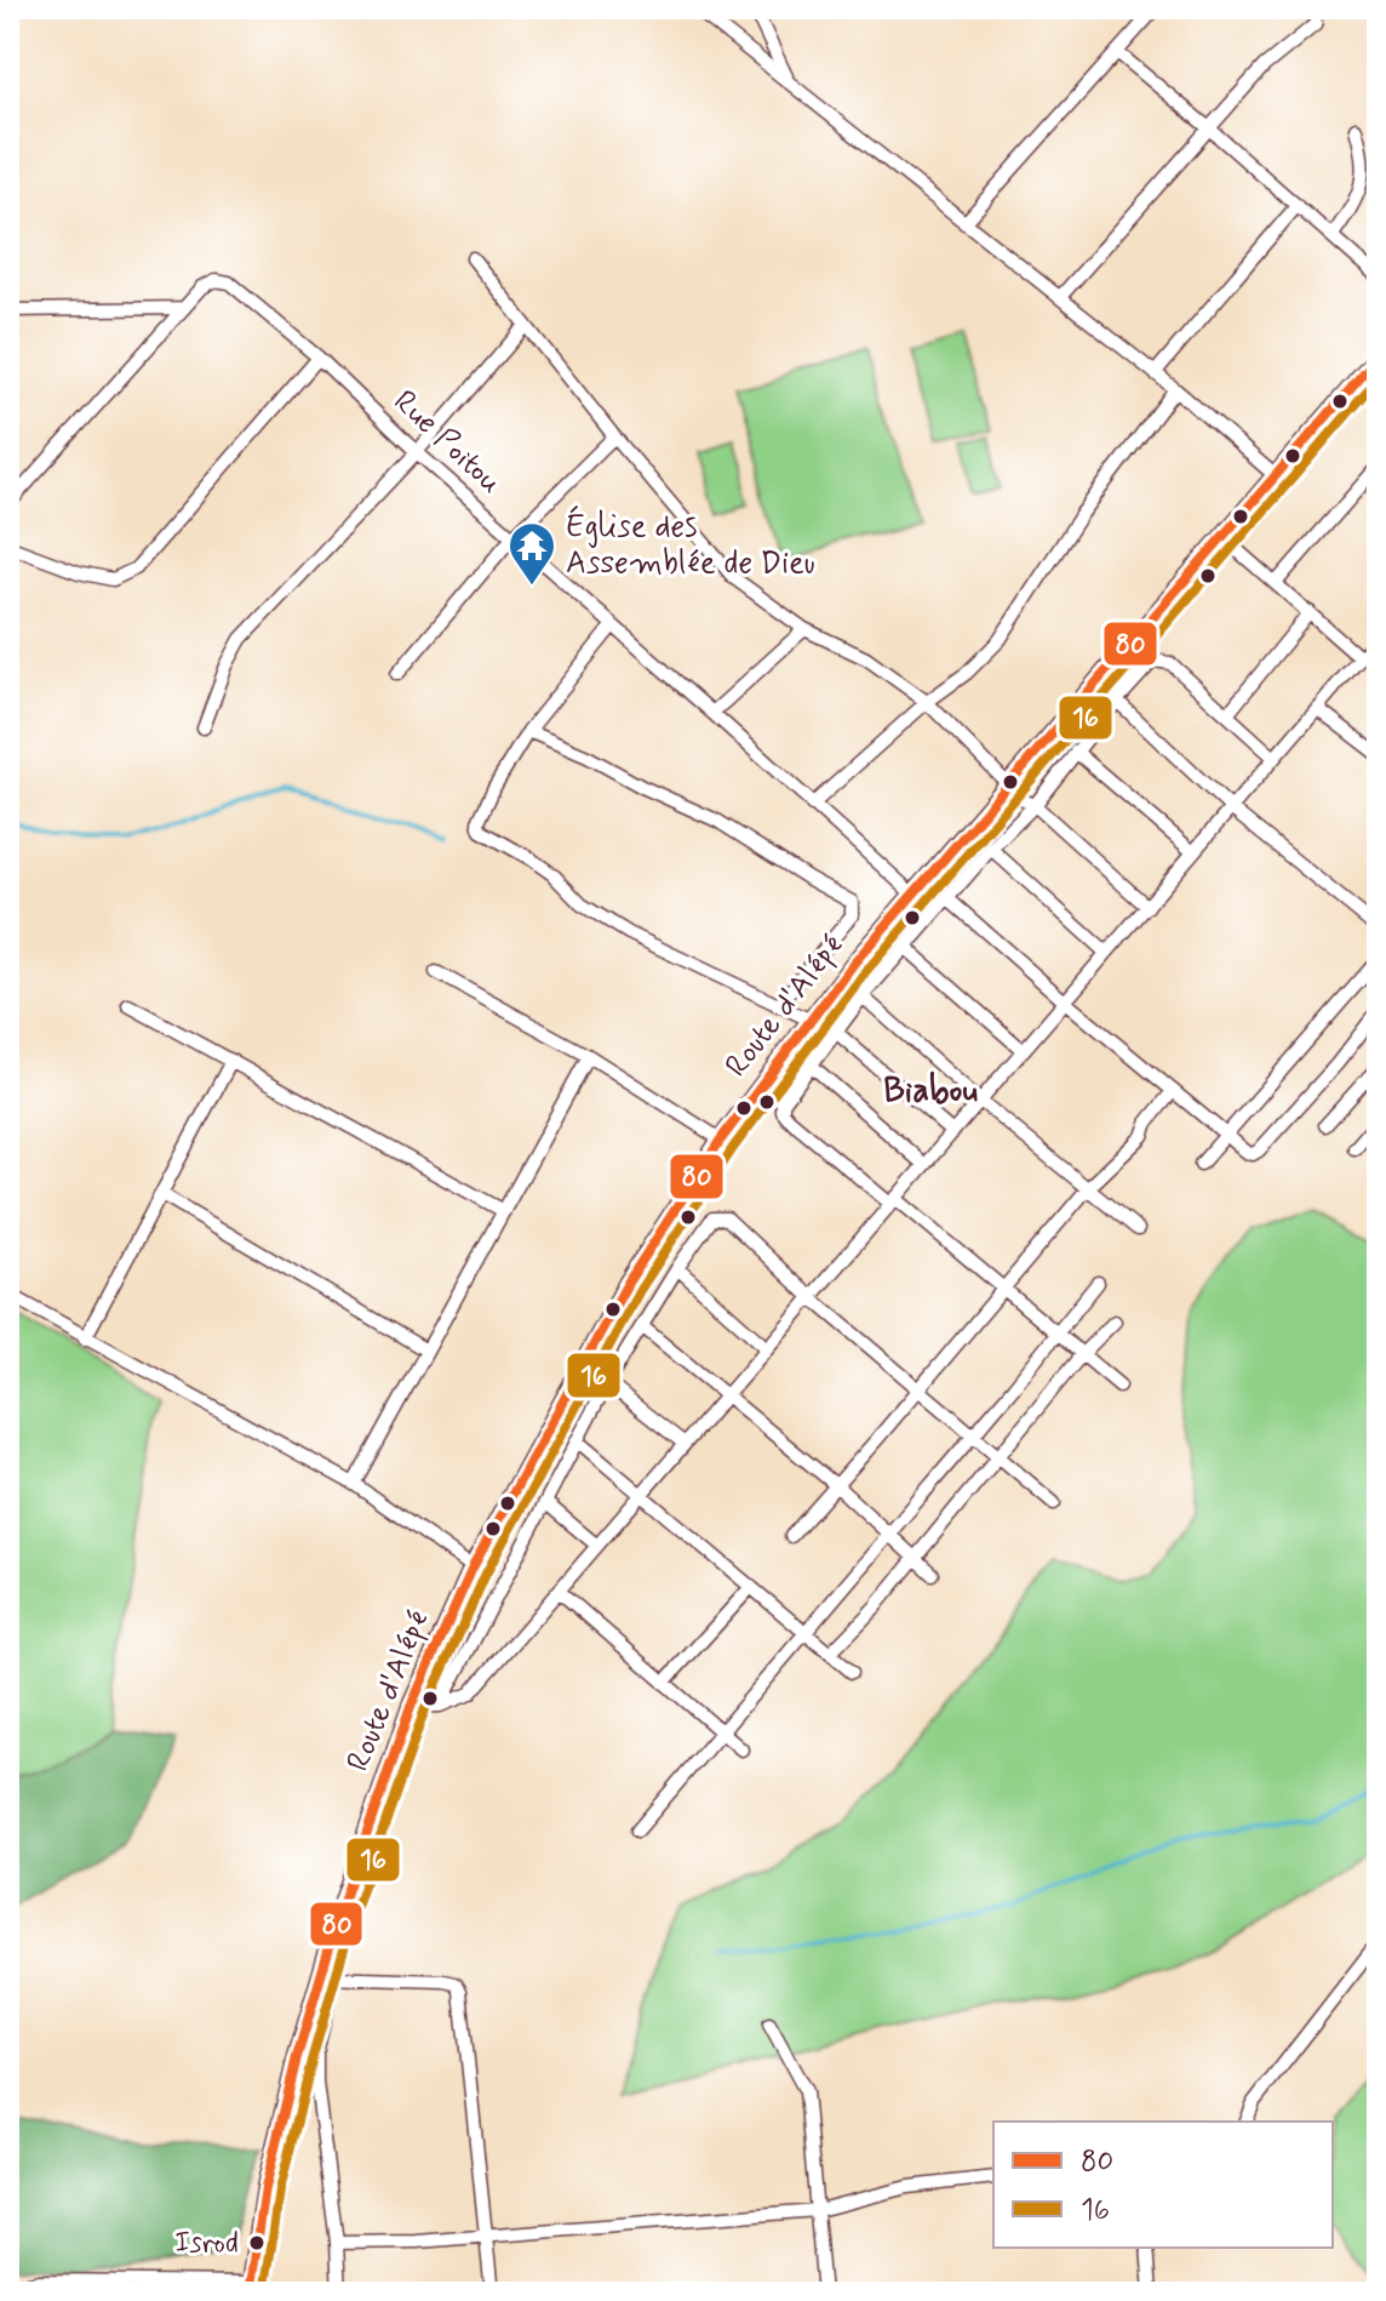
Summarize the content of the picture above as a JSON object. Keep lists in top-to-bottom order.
{
  "streets": {
    "main road": ["Route d'Alépé"],
    "street": ["Rue Poitou"]
  },
  "crossings": [
    ["Rue Poitou", "Route d'Alépé"]
  ],
  "districts": ["Biabou"],
  "places": {
    "temple": ["Église des Assemblée de Dieu"],
    "other": ["Isrod"]
  },
  "lines": ["transit line 80", "transit line 16"],
  "legend": ["80", "16"]
}
